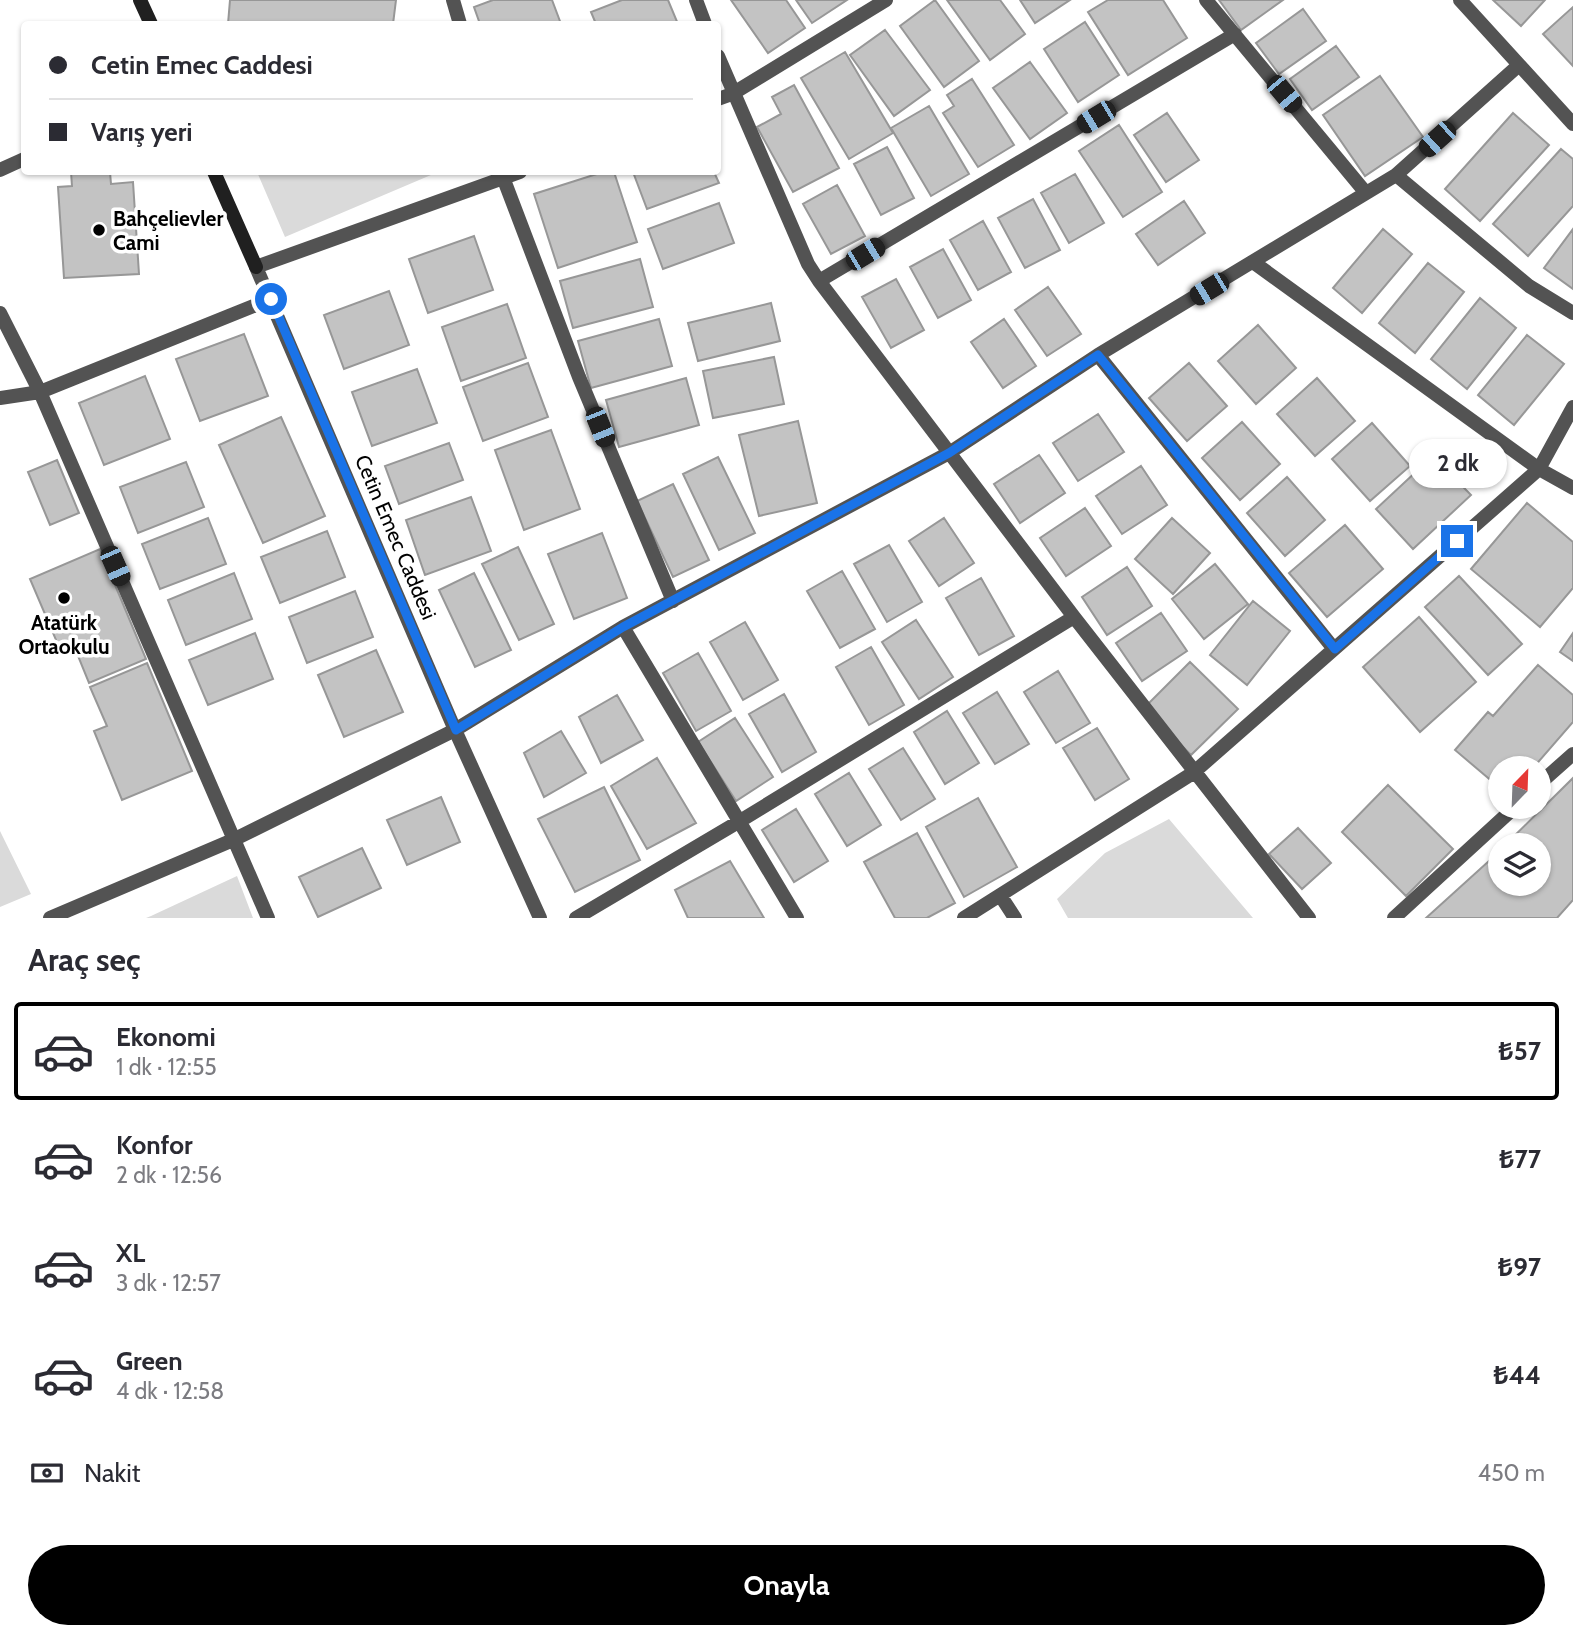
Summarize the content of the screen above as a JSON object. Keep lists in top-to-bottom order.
{
  "streets": {
    "street": ["Cetin Emec Caddesi"]
  },
  "places": ["Bahçelievler Cami", "Atatürk Ortaokulu"],
  "north": "top right",
  "page": {
    "banner": ["Cetin Emec Caddesi", "Varış yeri"],
    "bubble": "2 dk",
    "heading": "Araç seç",
    "list": [
      {
        "name": "Ekonomi",
        "note": "1 dk · 12:55",
        "value": "₺57"
      },
      {
        "name": "Konfor",
        "note": "2 dk · 12:56",
        "value": "₺77"
      },
      {
        "name": "XL",
        "note": "3 dk · 12:57",
        "value": "₺97"
      },
      {
        "name": "Green",
        "note": "4 dk · 12:58",
        "value": "₺44"
      }
    ],
    "pay": ["Nakit", "450 m"],
    "buttons": "Onayla"
  }
}
